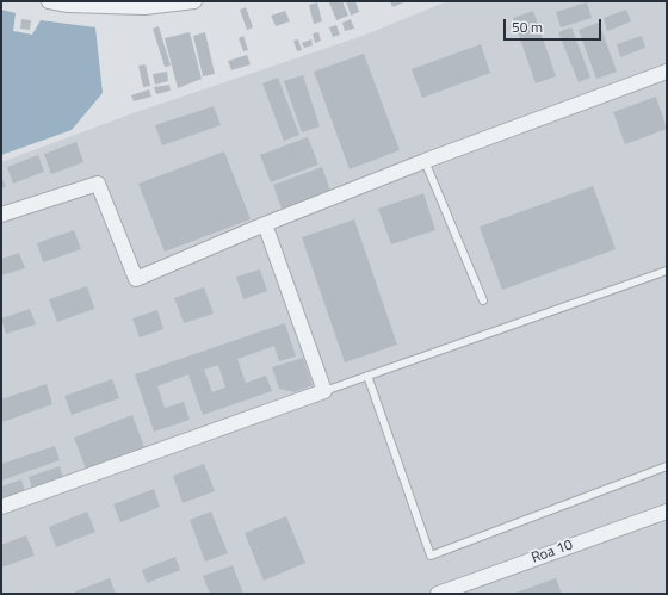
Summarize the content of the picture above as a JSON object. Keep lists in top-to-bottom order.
{
  "streets": {
    "street": ["Roa 10"]
  },
  "scale_bar": "50 m"
}
